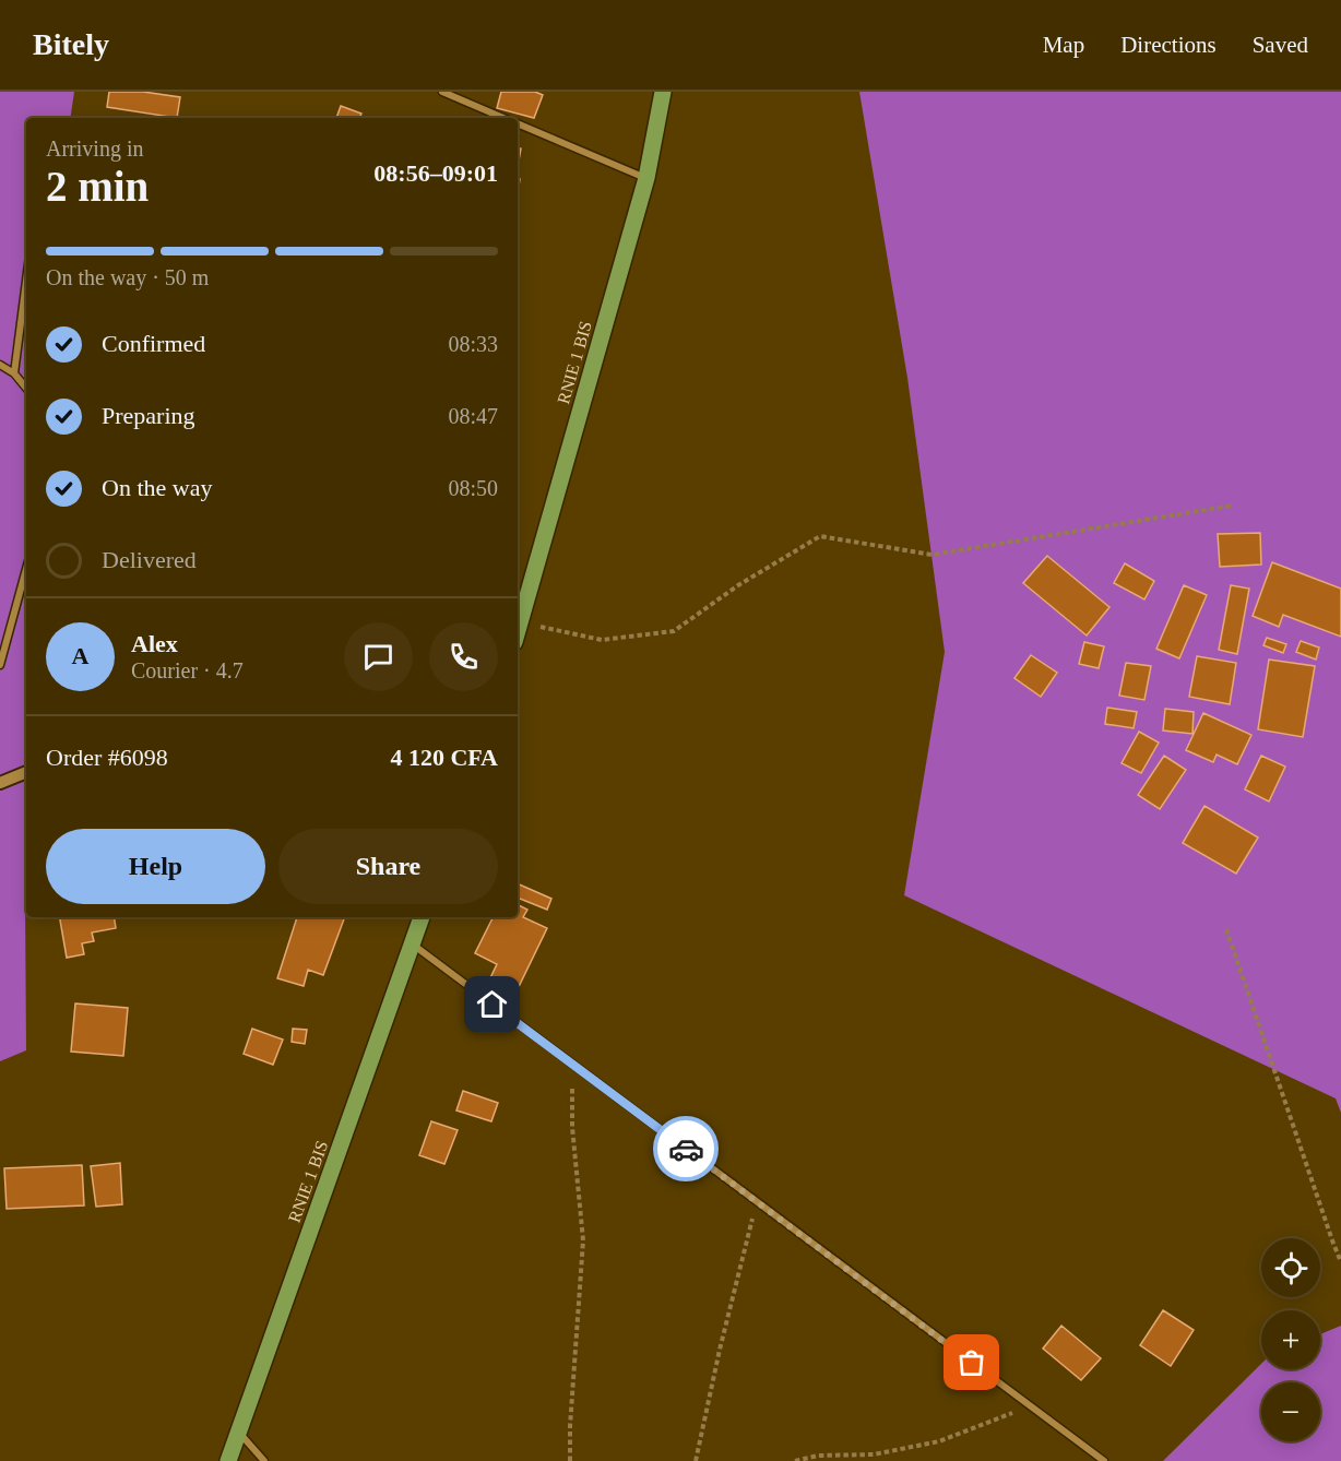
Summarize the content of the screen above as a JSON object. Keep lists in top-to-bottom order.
{
  "streets": {
    "main road": ["RNIE 1 BIS"]
  },
  "page": {
    "header": "Bitely",
    "nav": ["Map", "Directions", "Saved"],
    "heading": ["2 min", "Arriving in", "08:56–09:01"],
    "panel": [
      "Alex",
      "Courier · 4.7",
      "Order #6098",
      "4 120 CFA"
    ],
    "bar": "On the way · 50 m",
    "list": [
      ["Confirmed", "08:33"],
      ["Preparing", "08:47"],
      ["On the way", "08:50"],
      "Delivered"
    ],
    "round": "A",
    "buttons": ["Help", "Share"],
    "map_buttons": ["+", "−"]
  }
}
